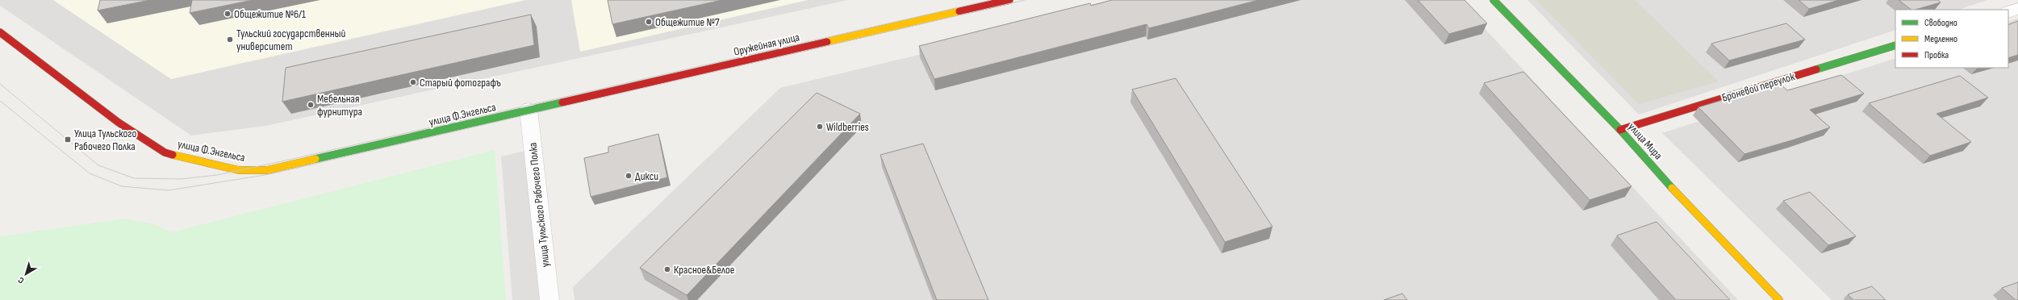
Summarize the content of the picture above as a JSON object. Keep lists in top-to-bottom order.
{
  "streets": {
    "street": [
      "Оружейная улица",
      "Броневой переулок",
      "улица Ф.Энгельса",
      "улица Мира",
      "улица Тульского Рабочего Полка"
    ]
  },
  "crossings": [
    ["Оружейная улица", "улица Ф.Энгельса"],
    ["Оружейная улица", "улица Тульского Рабочего Полка"],
    ["Броневой переулок", "улица Мира"],
    ["улица Ф.Энгельса", "улица Тульского Рабочего Полка"]
  ],
  "places": {
    "other": [
      "Общежитие №6/1",
      "Общежитие №7",
      "Тульский государственный университет",
      "Старый фотографъ",
      "Мебельная фурнитура",
      "Wildberries",
      "Дикси",
      "Красное&Белое"
    ],
    "transit": ["Улица Тульского Рабочего Полка"]
  },
  "legend": ["Свободно", "Медленно", "Пробка"],
  "north": "bottom left"
}
